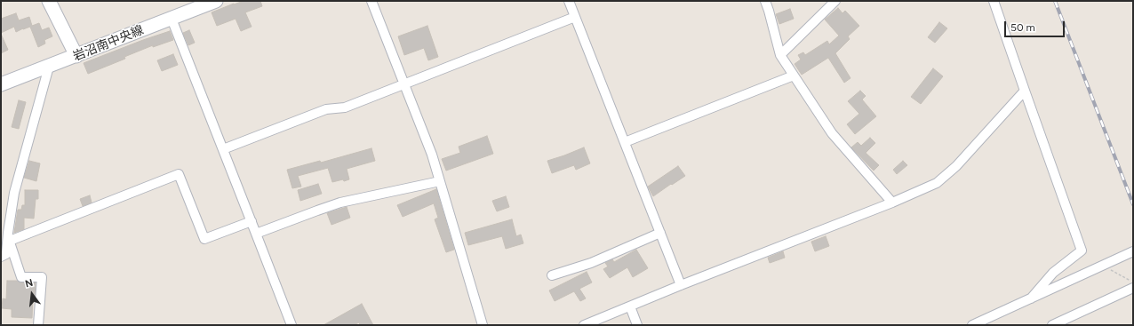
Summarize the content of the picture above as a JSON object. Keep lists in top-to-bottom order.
{
  "streets": {
    "street": ["岩沼南中央線"]
  },
  "scale_bar": "50 m",
  "north": "top"
}
